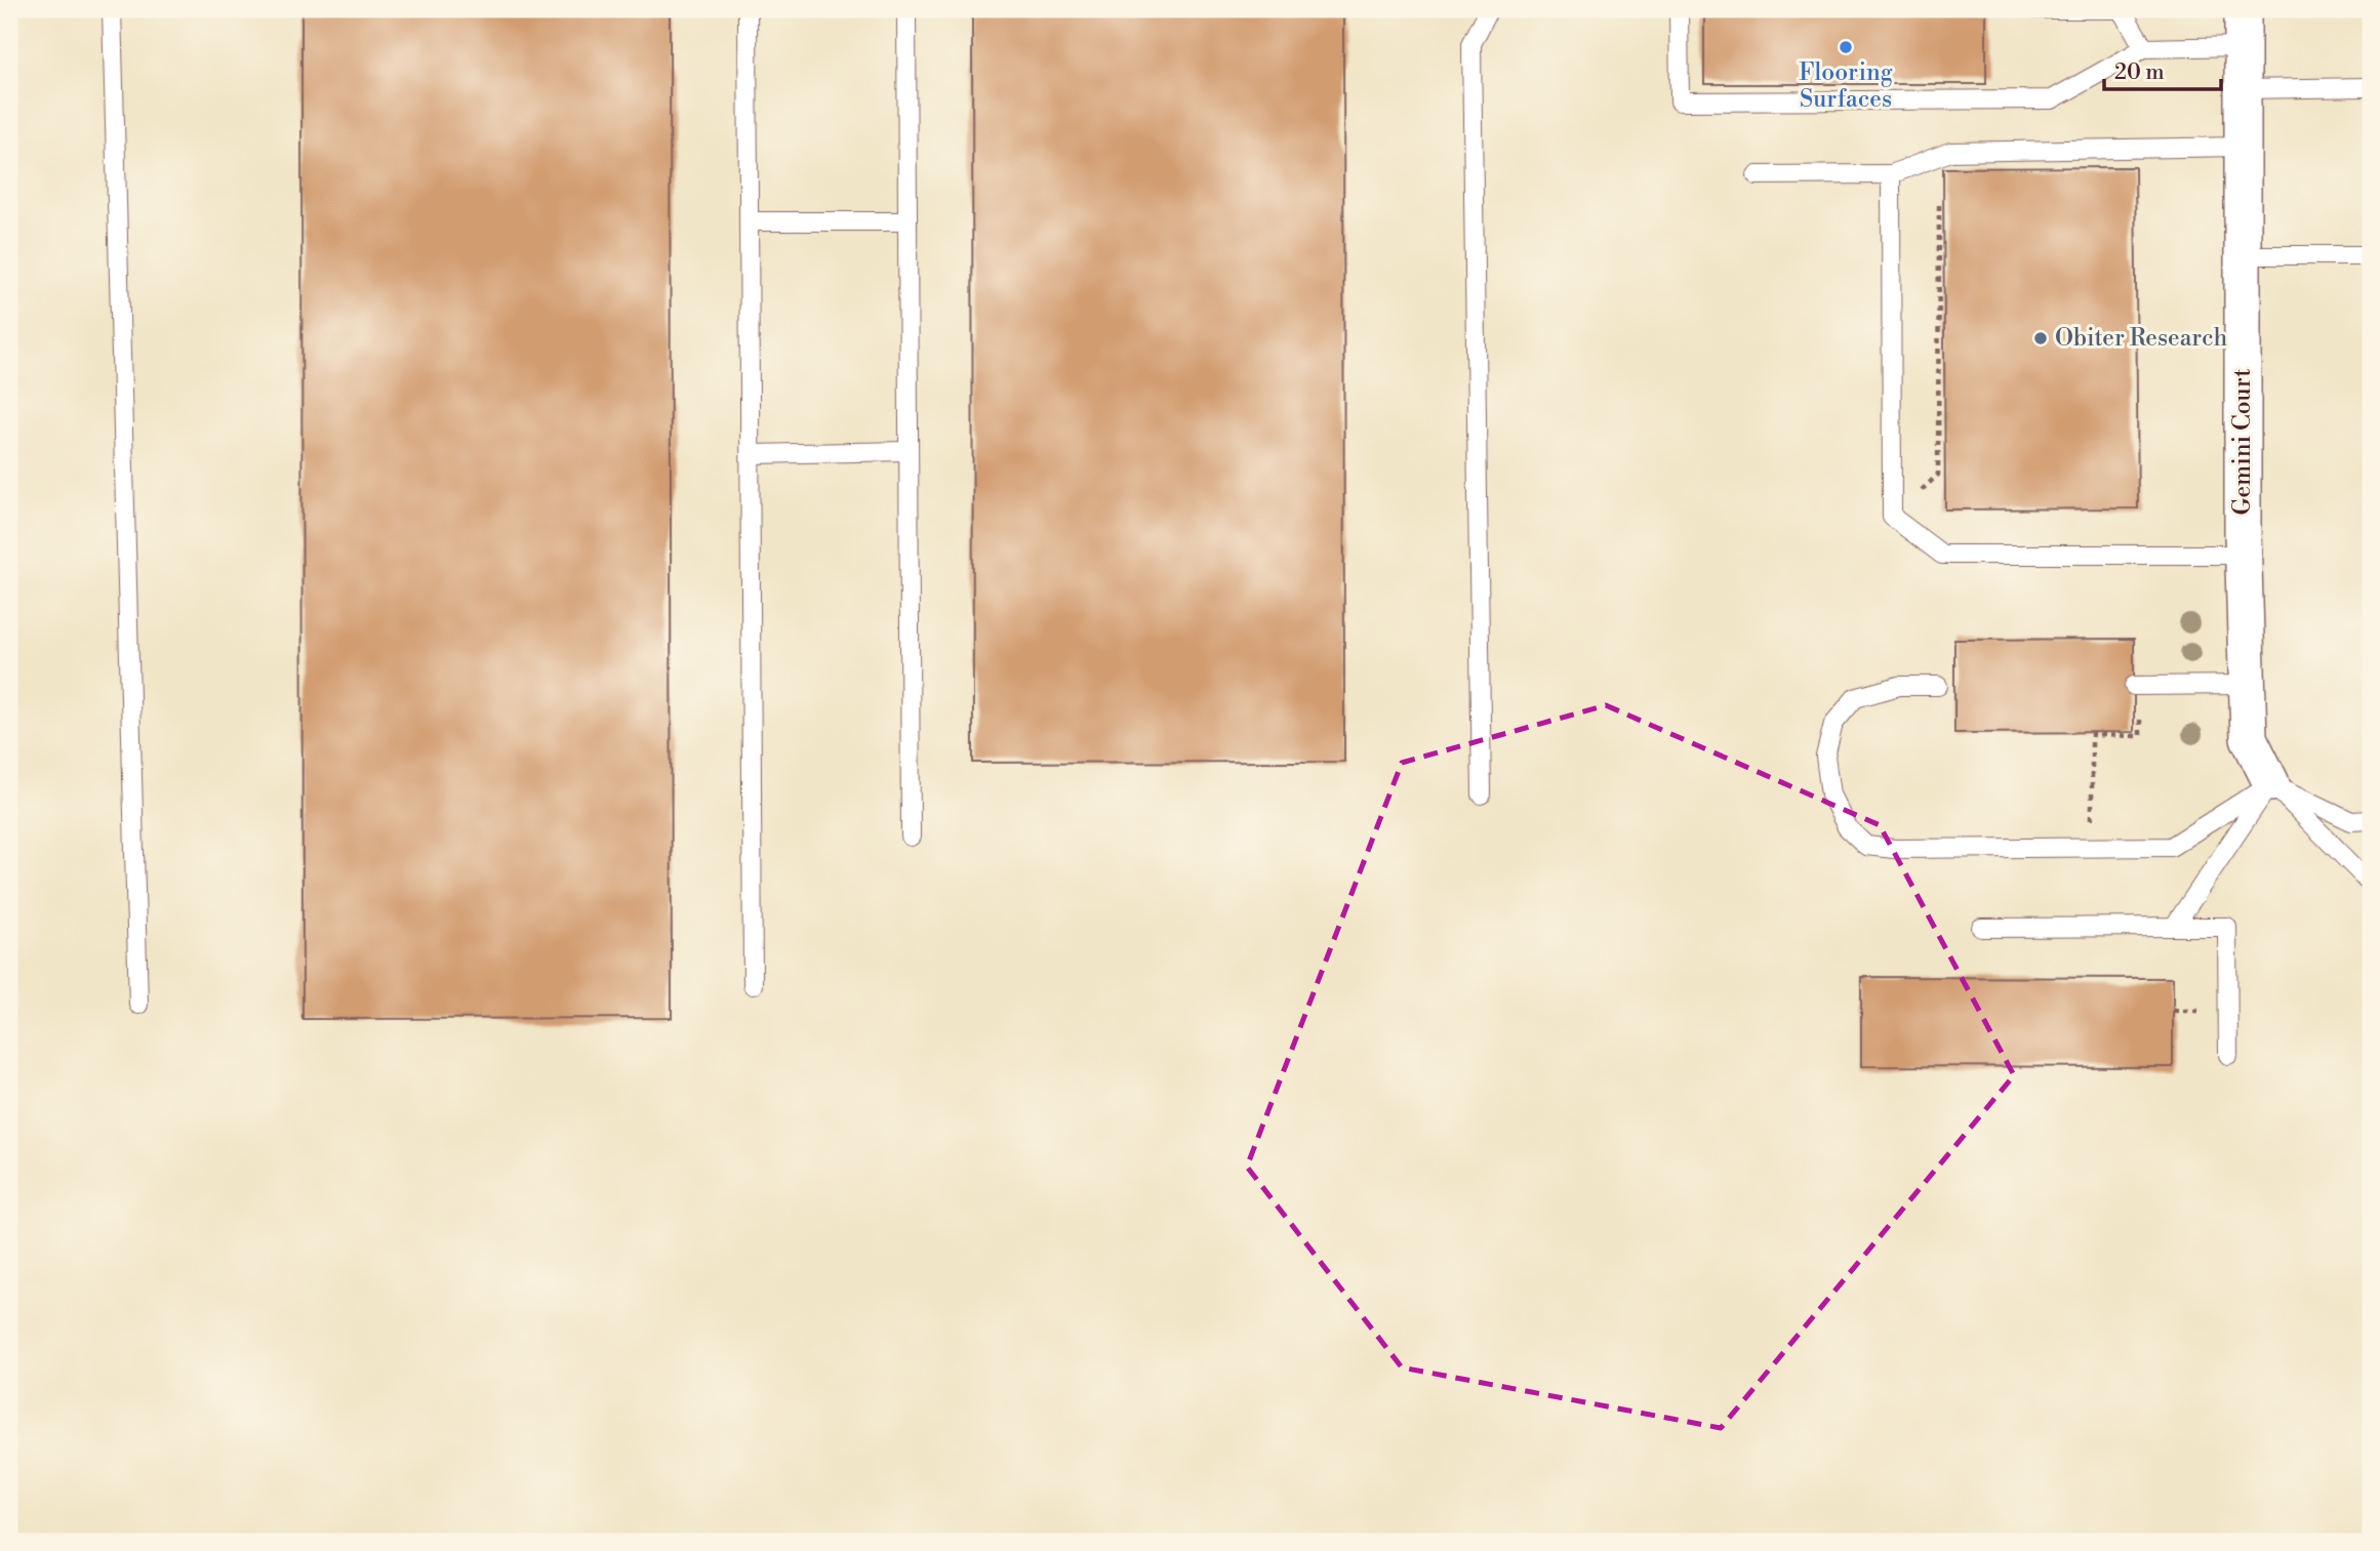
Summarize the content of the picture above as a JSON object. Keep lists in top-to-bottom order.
{
  "streets": {
    "street": ["Gemini Court"]
  },
  "places": ["Flooring Surfaces", "Obiter Research"],
  "scale_bar": "20 m"
}
